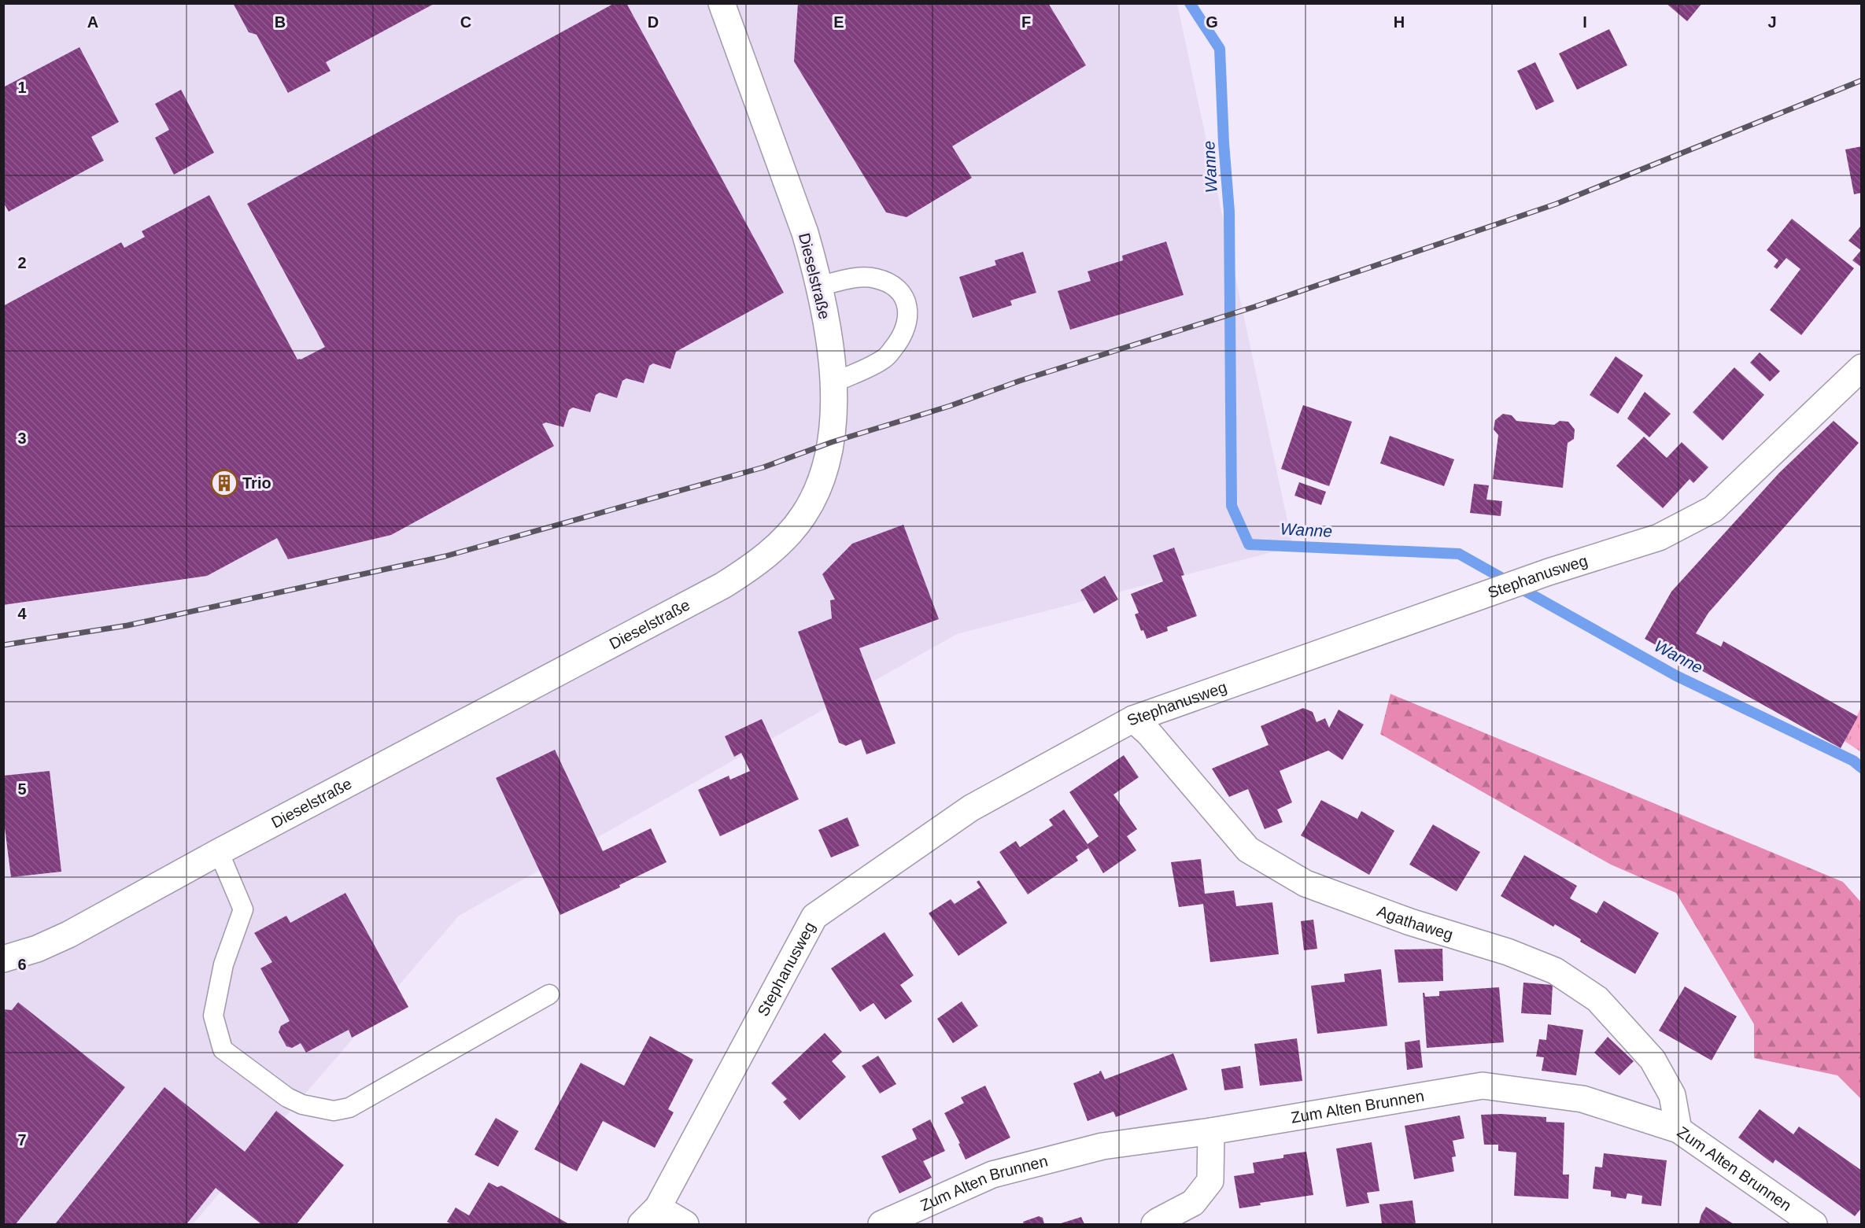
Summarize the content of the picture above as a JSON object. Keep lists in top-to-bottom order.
{
  "streets": {
    "street": [
      "Dieselstraße",
      "Stephanusweg",
      "Agathaweg",
      "Zum Alten Brunnen"
    ]
  },
  "crossings": [
    ["Stephanusweg", "Agathaweg"],
    ["Agathaweg", "Zum Alten Brunnen"]
  ],
  "water": ["Wanne"],
  "places": {
    "building": ["Trio"]
  },
  "grid": {
    "columns": [
      "A",
      "B",
      "C",
      "D",
      "E",
      "F",
      "G",
      "H",
      "I",
      "J"
    ],
    "rows": [
      "1",
      "2",
      "3",
      "4",
      "5",
      "6",
      "7"
    ]
  }
}
